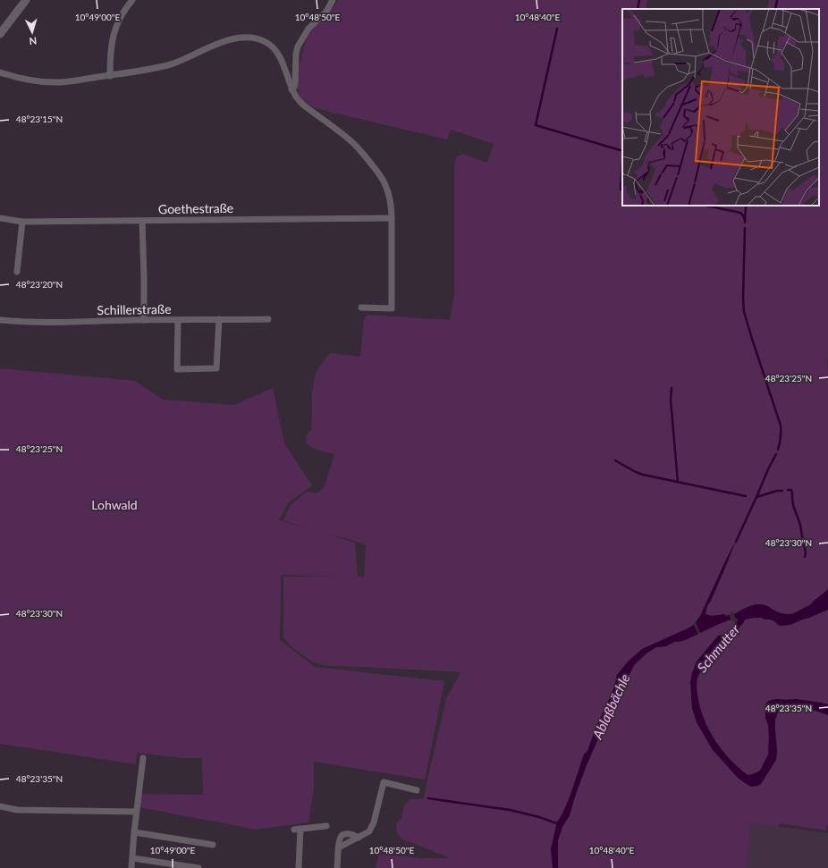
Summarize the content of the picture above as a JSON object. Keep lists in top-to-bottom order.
{
  "streets": {
    "street": ["Goethestraße", "Schillerstraße"]
  },
  "water": ["Schmutter", "Ablaßbächle"],
  "parks": ["Lohwald"],
  "north": "bottom",
  "coordinates": [
    "10°49'00\"E",
    "10°48'50\"E",
    "10°48'40\"E",
    "48°23'15\"N",
    "48°23'20\"N",
    "48°23'25\"N",
    "48°23'30\"N",
    "48°23'35\"N"
  ]
}
